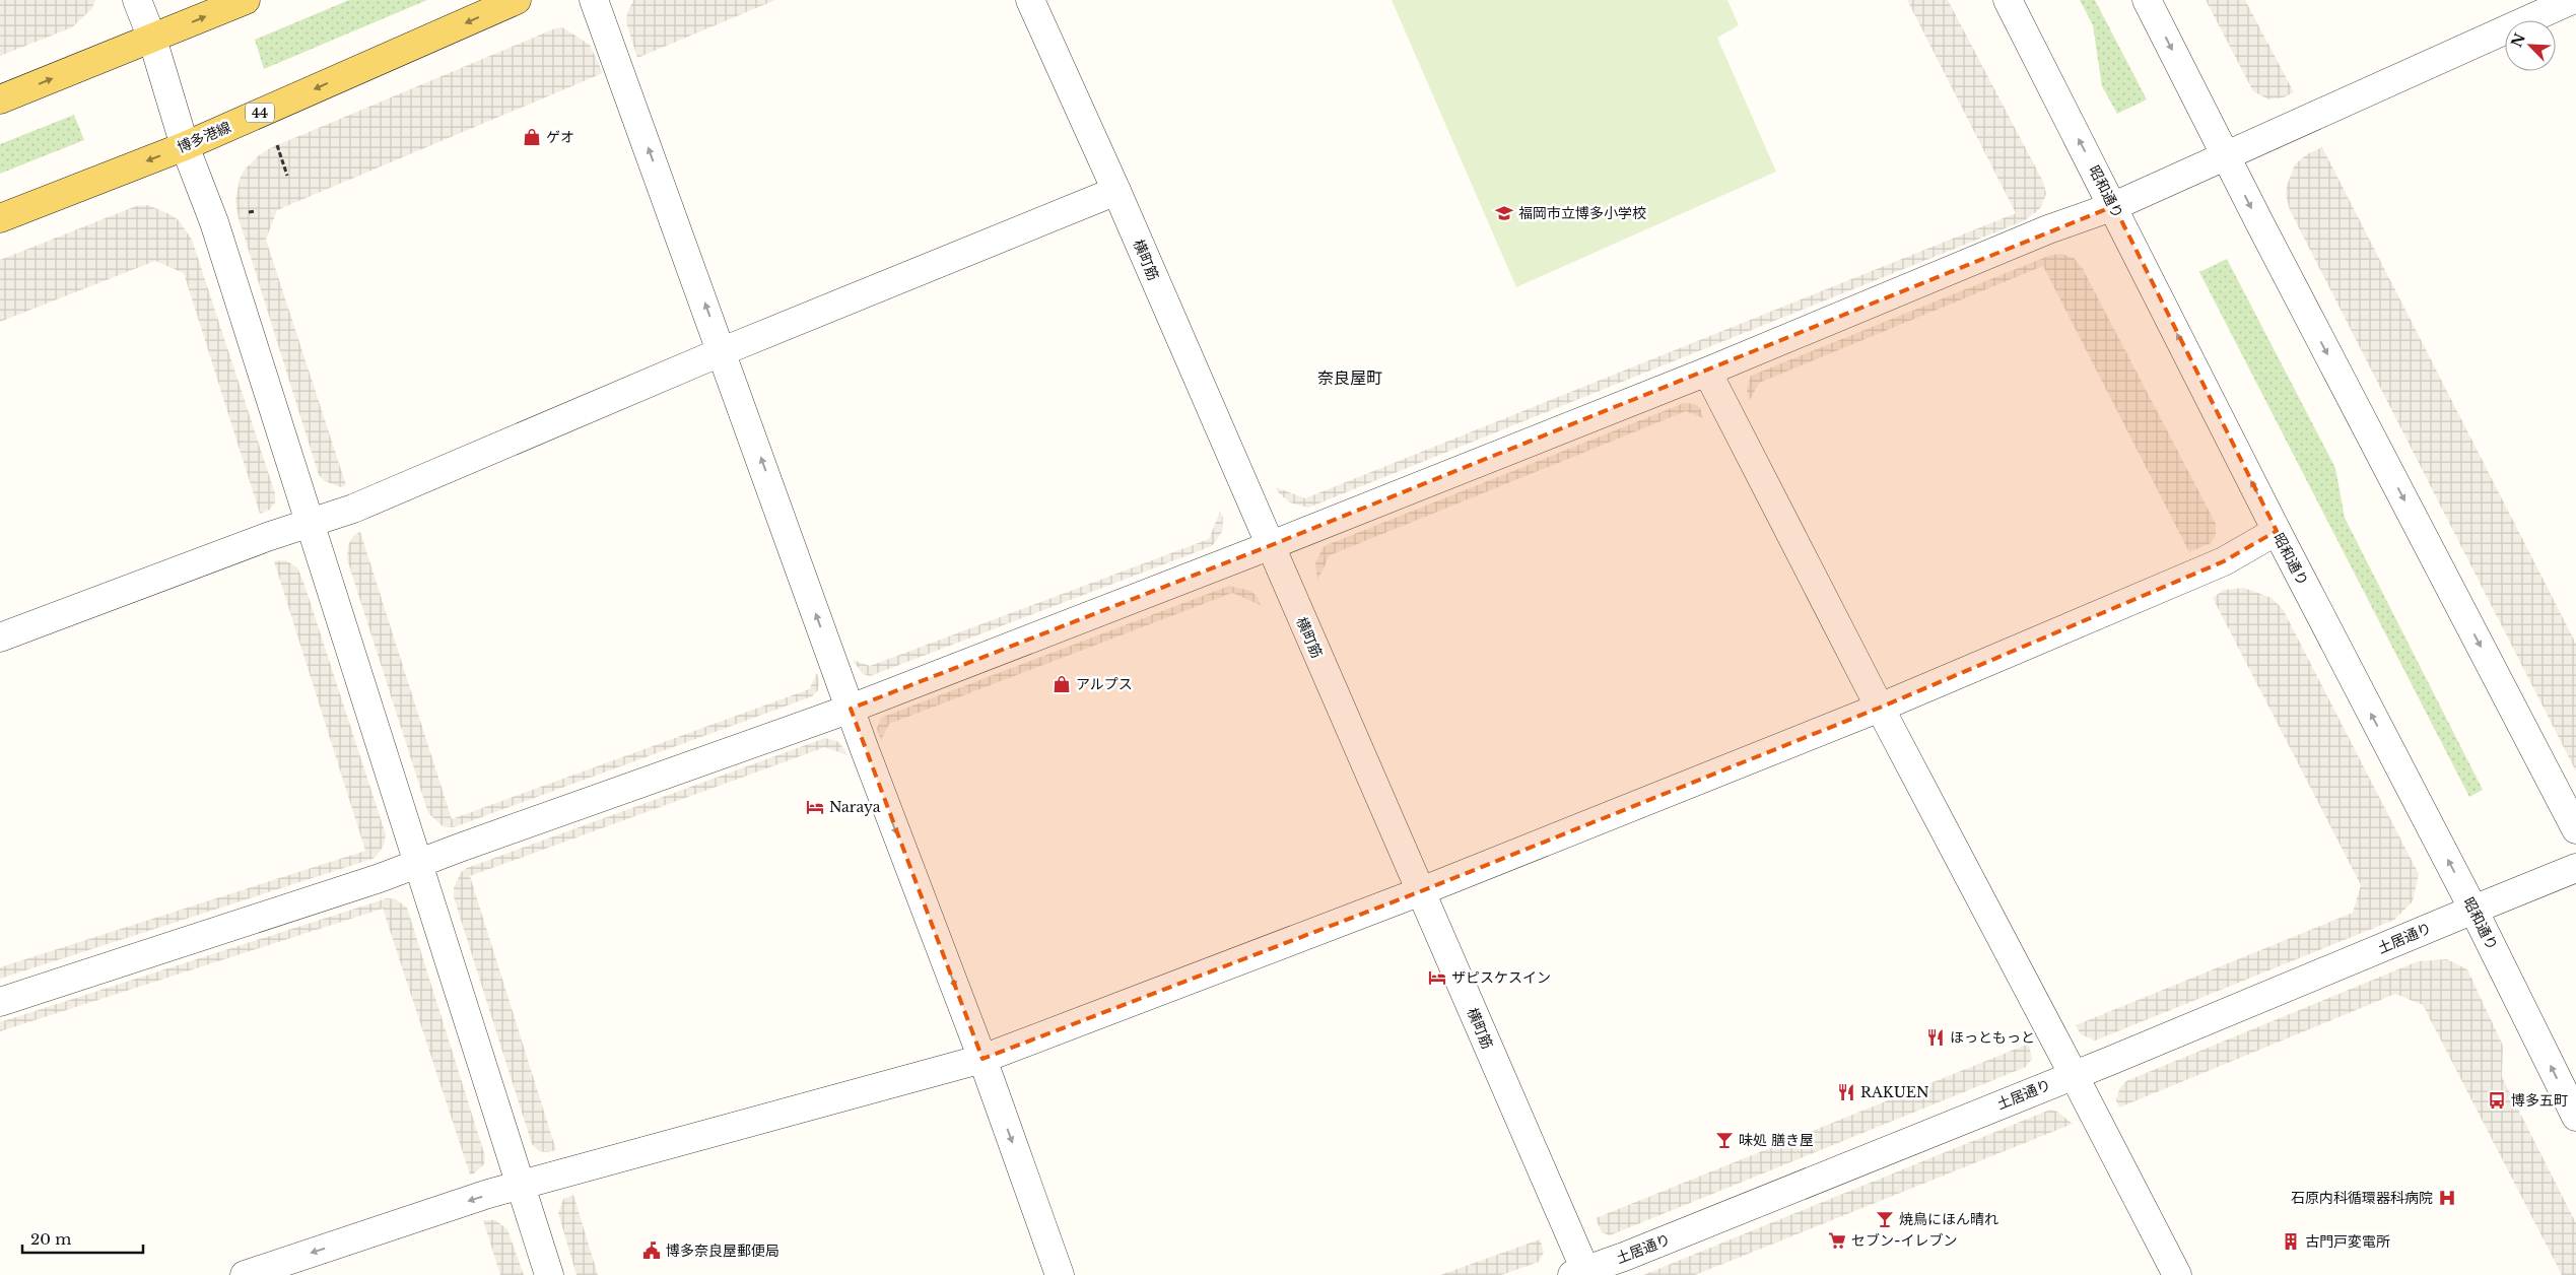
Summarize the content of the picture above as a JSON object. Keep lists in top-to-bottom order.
{
  "streets": {
    "main road": ["44", "博多港線"],
    "street": ["昭和通り", "横町筋", "土居通り"]
  },
  "crossings": [
    ["昭和通り", "土居通り"],
    ["横町筋", "土居通り"]
  ],
  "districts": ["奈良屋町"],
  "places": {
    "shop": ["ゲオ", "アルプス"],
    "school or university": ["福岡市立博多小学校"],
    "hotel": ["Naraya", "ザピスケスイン"],
    "restaurant": ["ほっともっと", "RAKUEN"],
    "bus stop": ["博多五町"],
    "bar": ["味処 膳き屋", "焼鳥にほん晴れ"],
    "hospital": ["石原内科循環器科病院"],
    "supermarket": ["セブン-イレブン"],
    "building": ["古門戸変電所"],
    "public building": ["博多奈良屋郵便局"]
  },
  "scale_bar": "20 m",
  "north": "top left"
}
